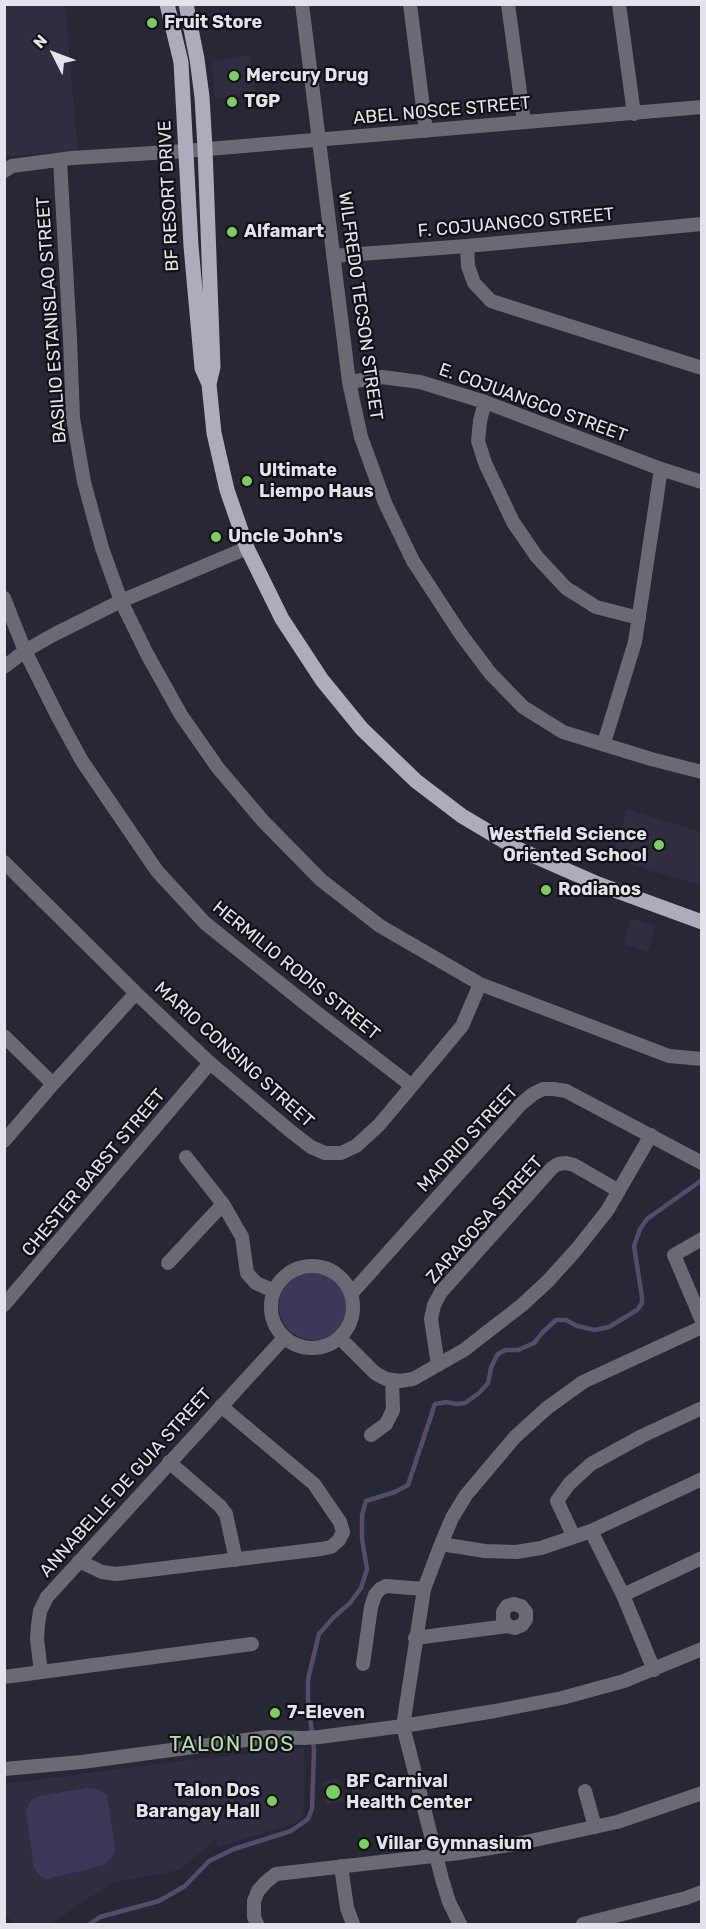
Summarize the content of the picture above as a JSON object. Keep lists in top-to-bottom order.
{
  "streets": {
    "main road": ["BF RESORT DRIVE"],
    "street": [
      "ABEL NOSCE STREET",
      "F. COJUANGCO STREET",
      "WILFREDO TECSON STREET",
      "BASILIO ESTANISLAO STREET",
      "E. COJUANGCO STREET",
      "HERMILIO RODIS STREET",
      "MARIO CONSING STREET",
      "MADRID STREET",
      "CHESTER BABST STREET",
      "ZARAGOSA STREET",
      "ANNABELLE DE GUIA STREET"
    ]
  },
  "crossings": [
    ["ABEL NOSCE STREET", "BF RESORT DRIVE"],
    ["ABEL NOSCE STREET", "WILFREDO TECSON STREET"],
    ["F. COJUANGCO STREET", "WILFREDO TECSON STREET"],
    ["WILFREDO TECSON STREET", "E. COJUANGCO STREET"],
    ["BASILIO ESTANISLAO STREET", "MARIO CONSING STREET"],
    ["HERMILIO RODIS STREET", "MARIO CONSING STREET"],
    ["MARIO CONSING STREET", "CHESTER BABST STREET"],
    ["MADRID STREET", "ANNABELLE DE GUIA STREET"]
  ],
  "districts": ["TALON DOS"],
  "places": [
    "Fruit Store",
    "Mercury Drug",
    "TGP",
    "Alfamart",
    "Ultimate Liempo Haus",
    "Uncle John's",
    "Westfield Science Oriented School",
    "Rodianos",
    "7-Eleven",
    "BF Carnival Health Center",
    "Talon Dos Barangay Hall",
    "Villar Gymnasium"
  ],
  "north": "top left"
}
